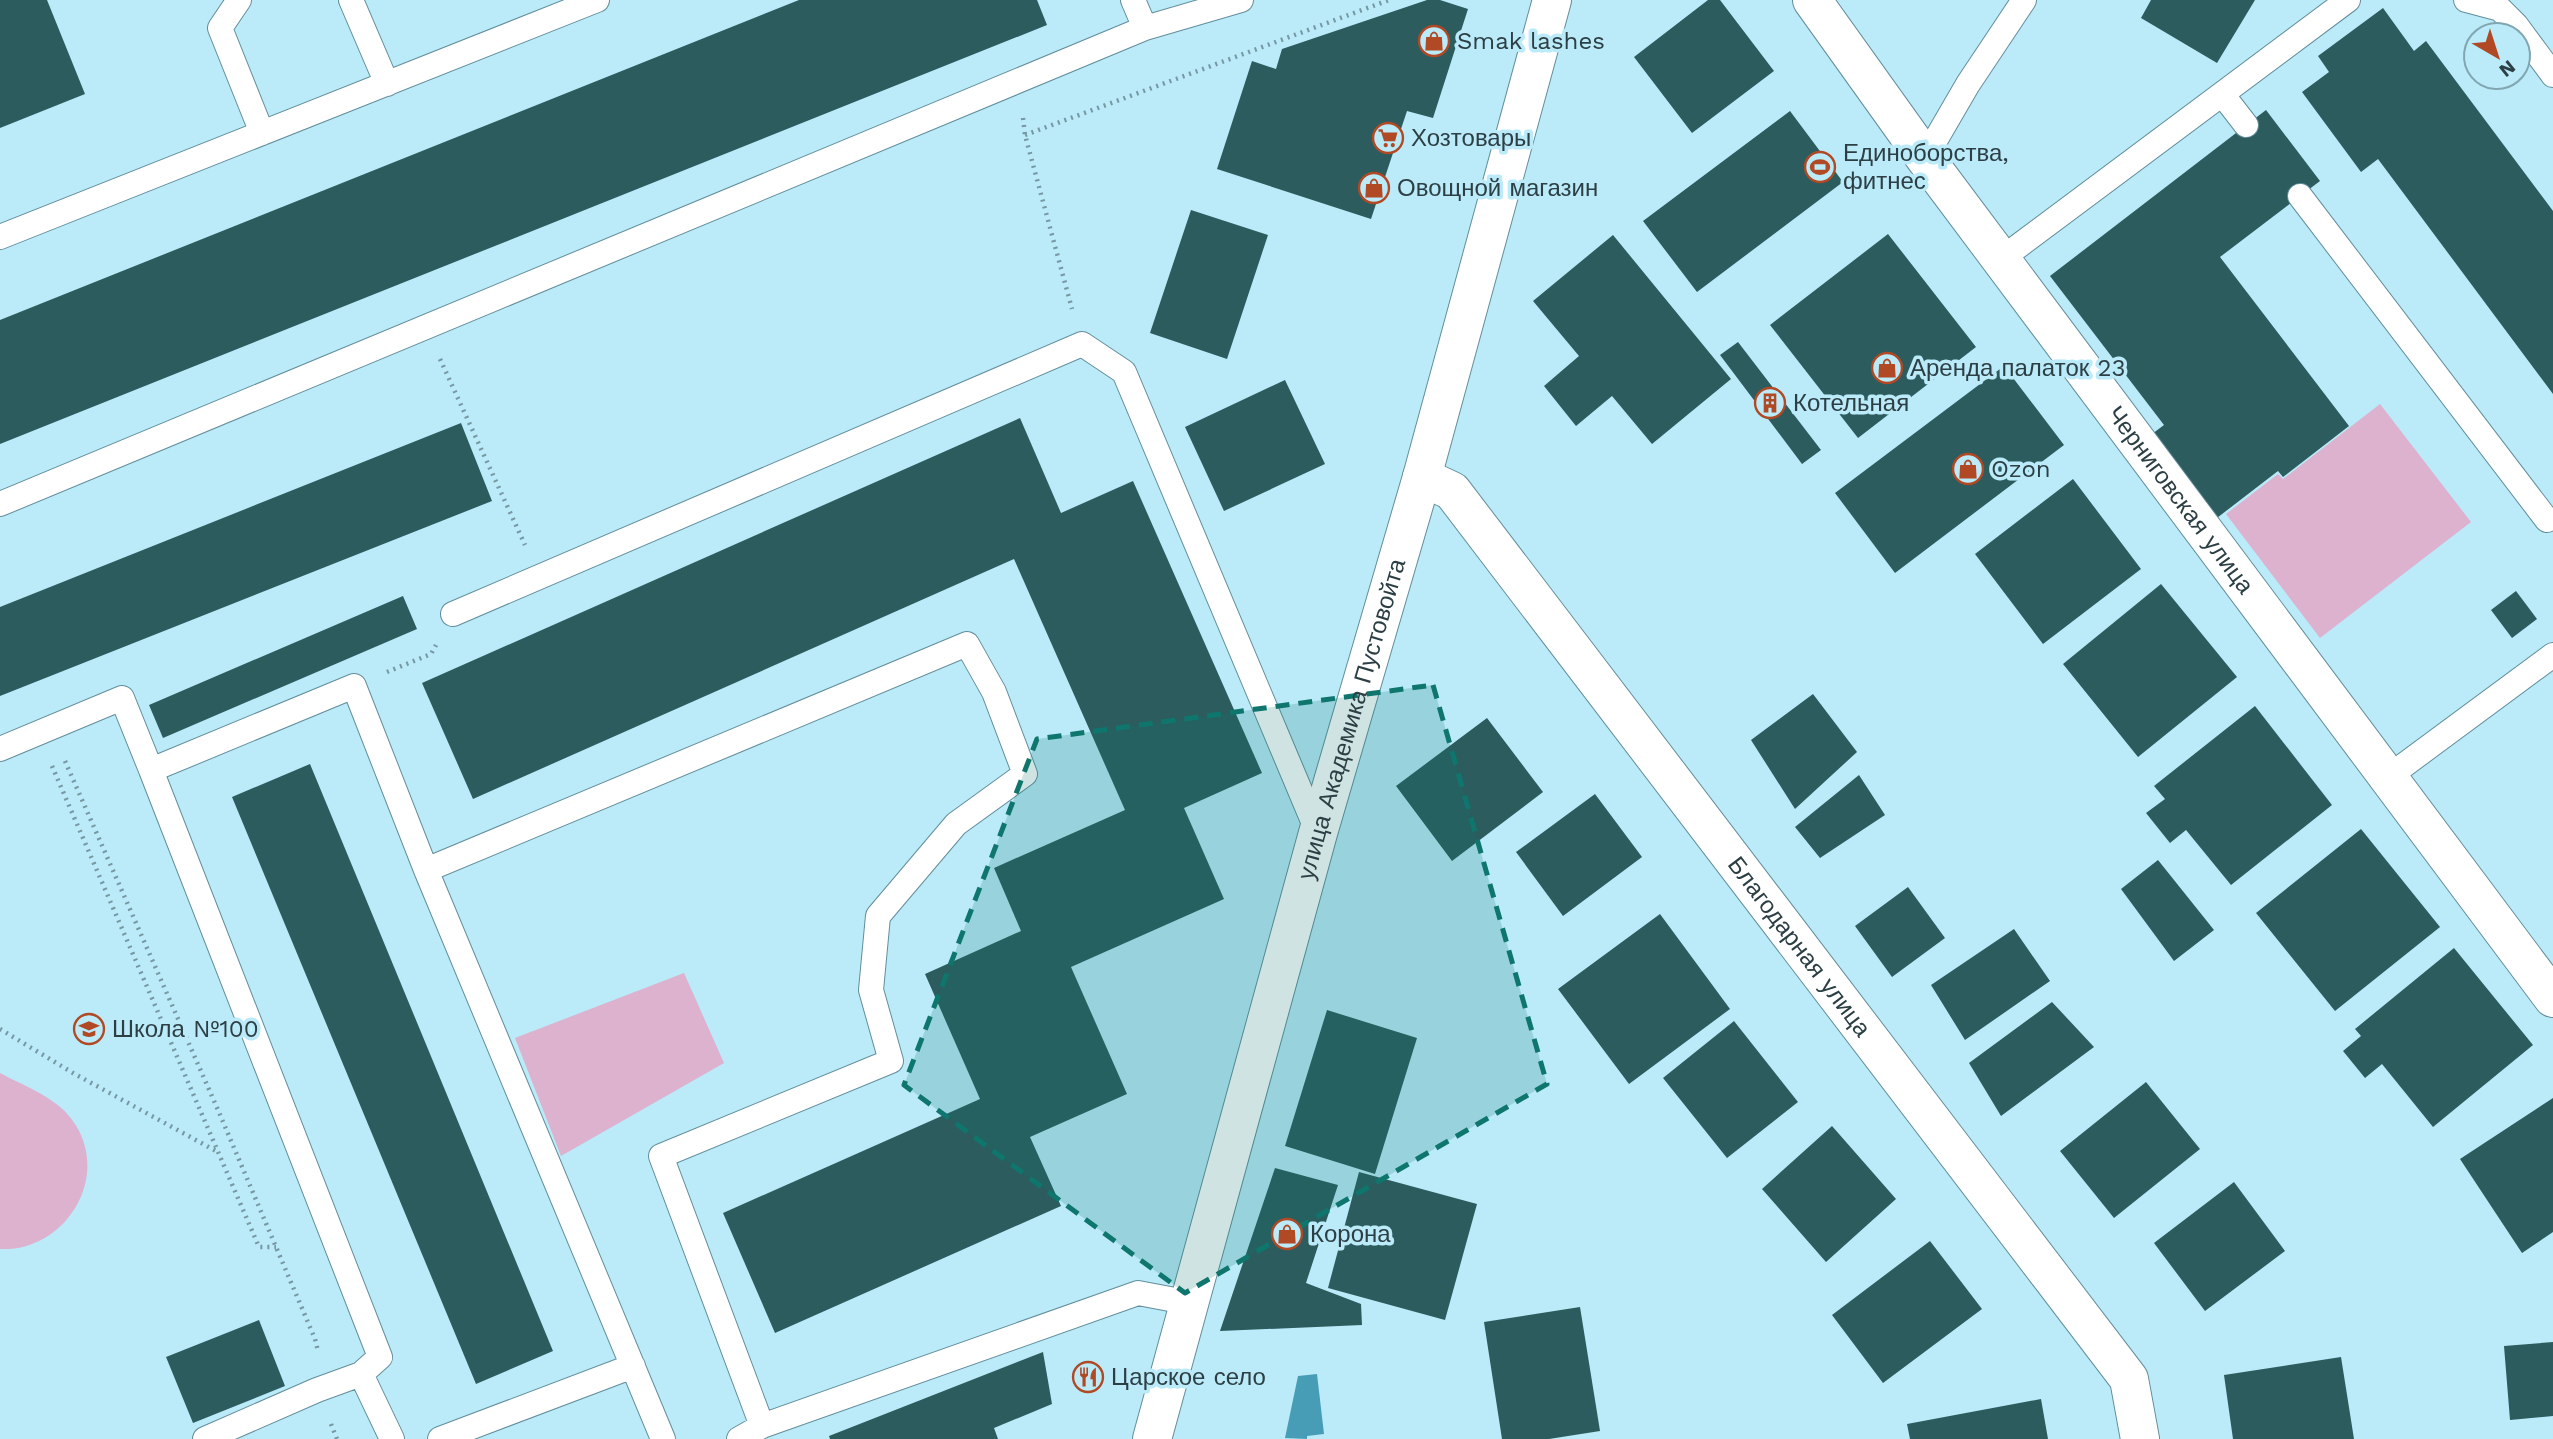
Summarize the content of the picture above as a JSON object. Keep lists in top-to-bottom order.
{
  "streets": {
    "street": ["Черниговская улица", "улица Академика Пустовойта", "Благодарная улица"]
  },
  "crossings": [
    ["улица Академика Пустовойта", "Благодарная улица"]
  ],
  "places": {
    "shop": [
      "Smak lashes",
      "Овощной магазин",
      "Аренда палаток 23",
      "Ozon",
      "Корона"
    ],
    "supermarket": ["Хозтовары"],
    "sports": ["Единоборства, фитнес"],
    "building": ["Котельная"],
    "school or university": ["Школа №100"],
    "restaurant": ["Царское село"]
  },
  "north": "bottom right"
}
